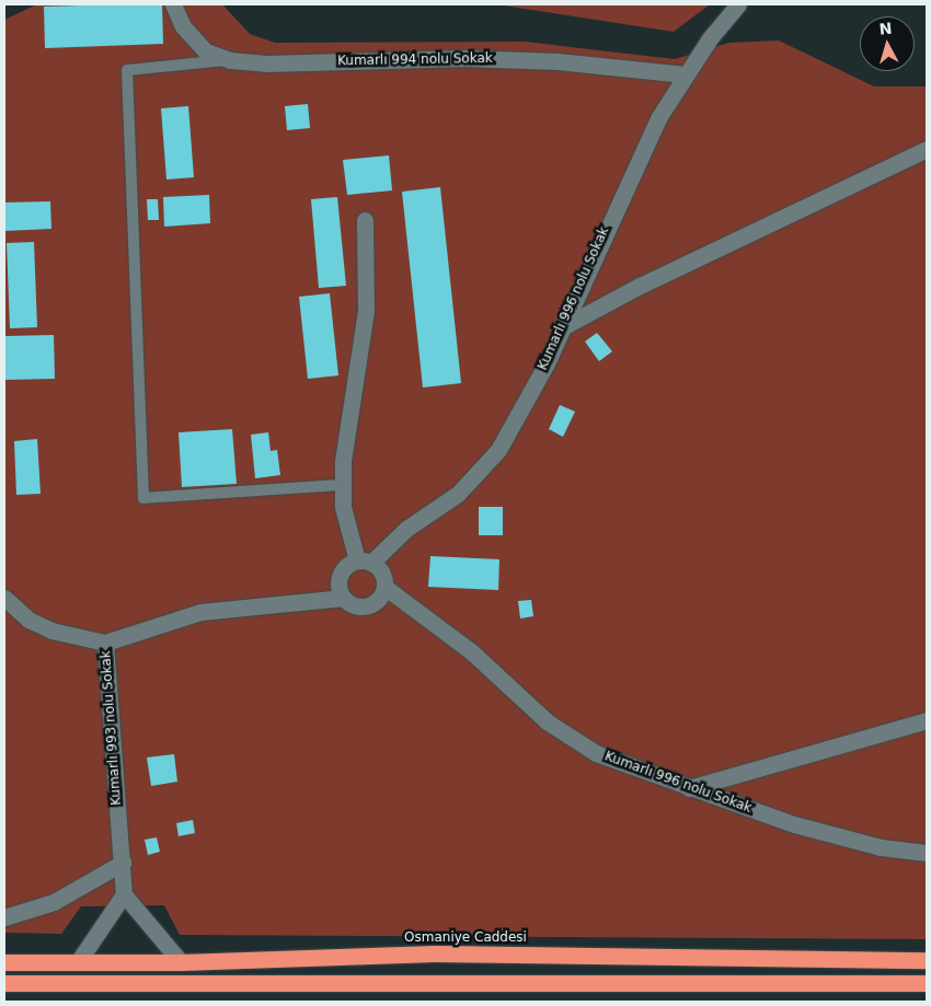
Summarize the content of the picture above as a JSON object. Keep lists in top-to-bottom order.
{
  "streets": {
    "highway": ["Osmaniye Caddesi"],
    "street": ["Kumarlı 994 nolu Sokak", "Kumarlı 996 nolu Sokak", "Kumarlı 993 nolu Sokak"]
  },
  "crossings": [
    ["Kumarlı 994 nolu Sokak", "Kumarlı 996 nolu Sokak"]
  ],
  "north": "top"
}
